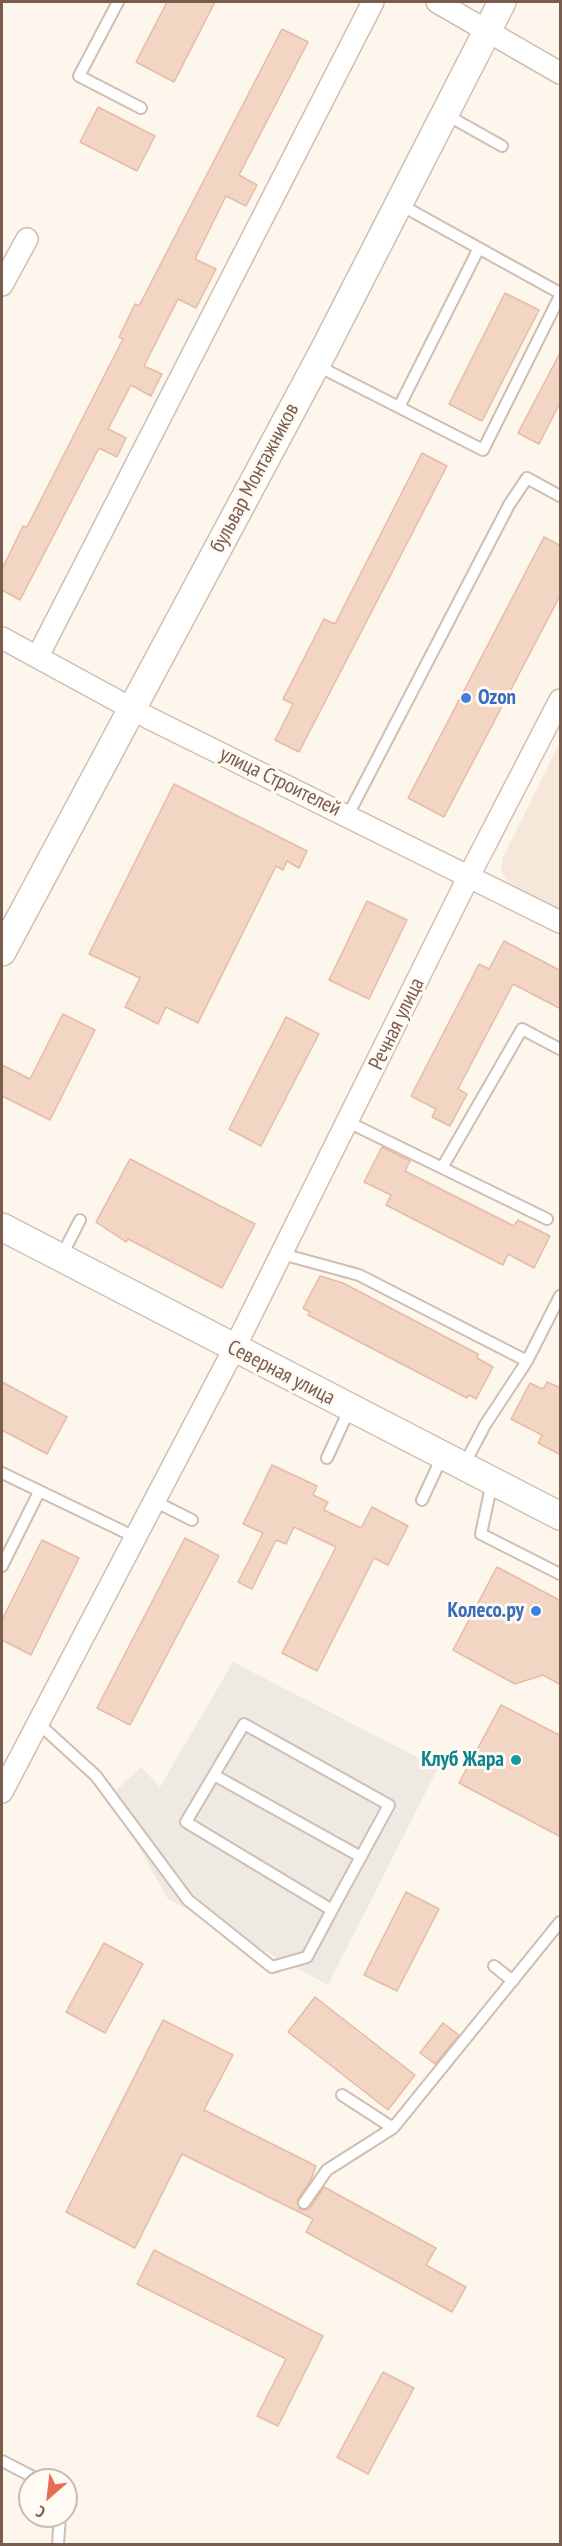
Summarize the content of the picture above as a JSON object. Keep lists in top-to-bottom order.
{
  "streets": {
    "street": [
      "бульвар Монтажников",
      "улица Строителей",
      "Речная улица",
      "Северная улица"
    ]
  },
  "crossings": [
    ["бульвар Монтажников", "улица Строителей"],
    ["улица Строителей", "Речная улица"],
    ["Речная улица", "Северная улица"]
  ],
  "places": ["Ozon", "Колесо.ру", "Клуб Жара"],
  "north": "bottom left"
}
